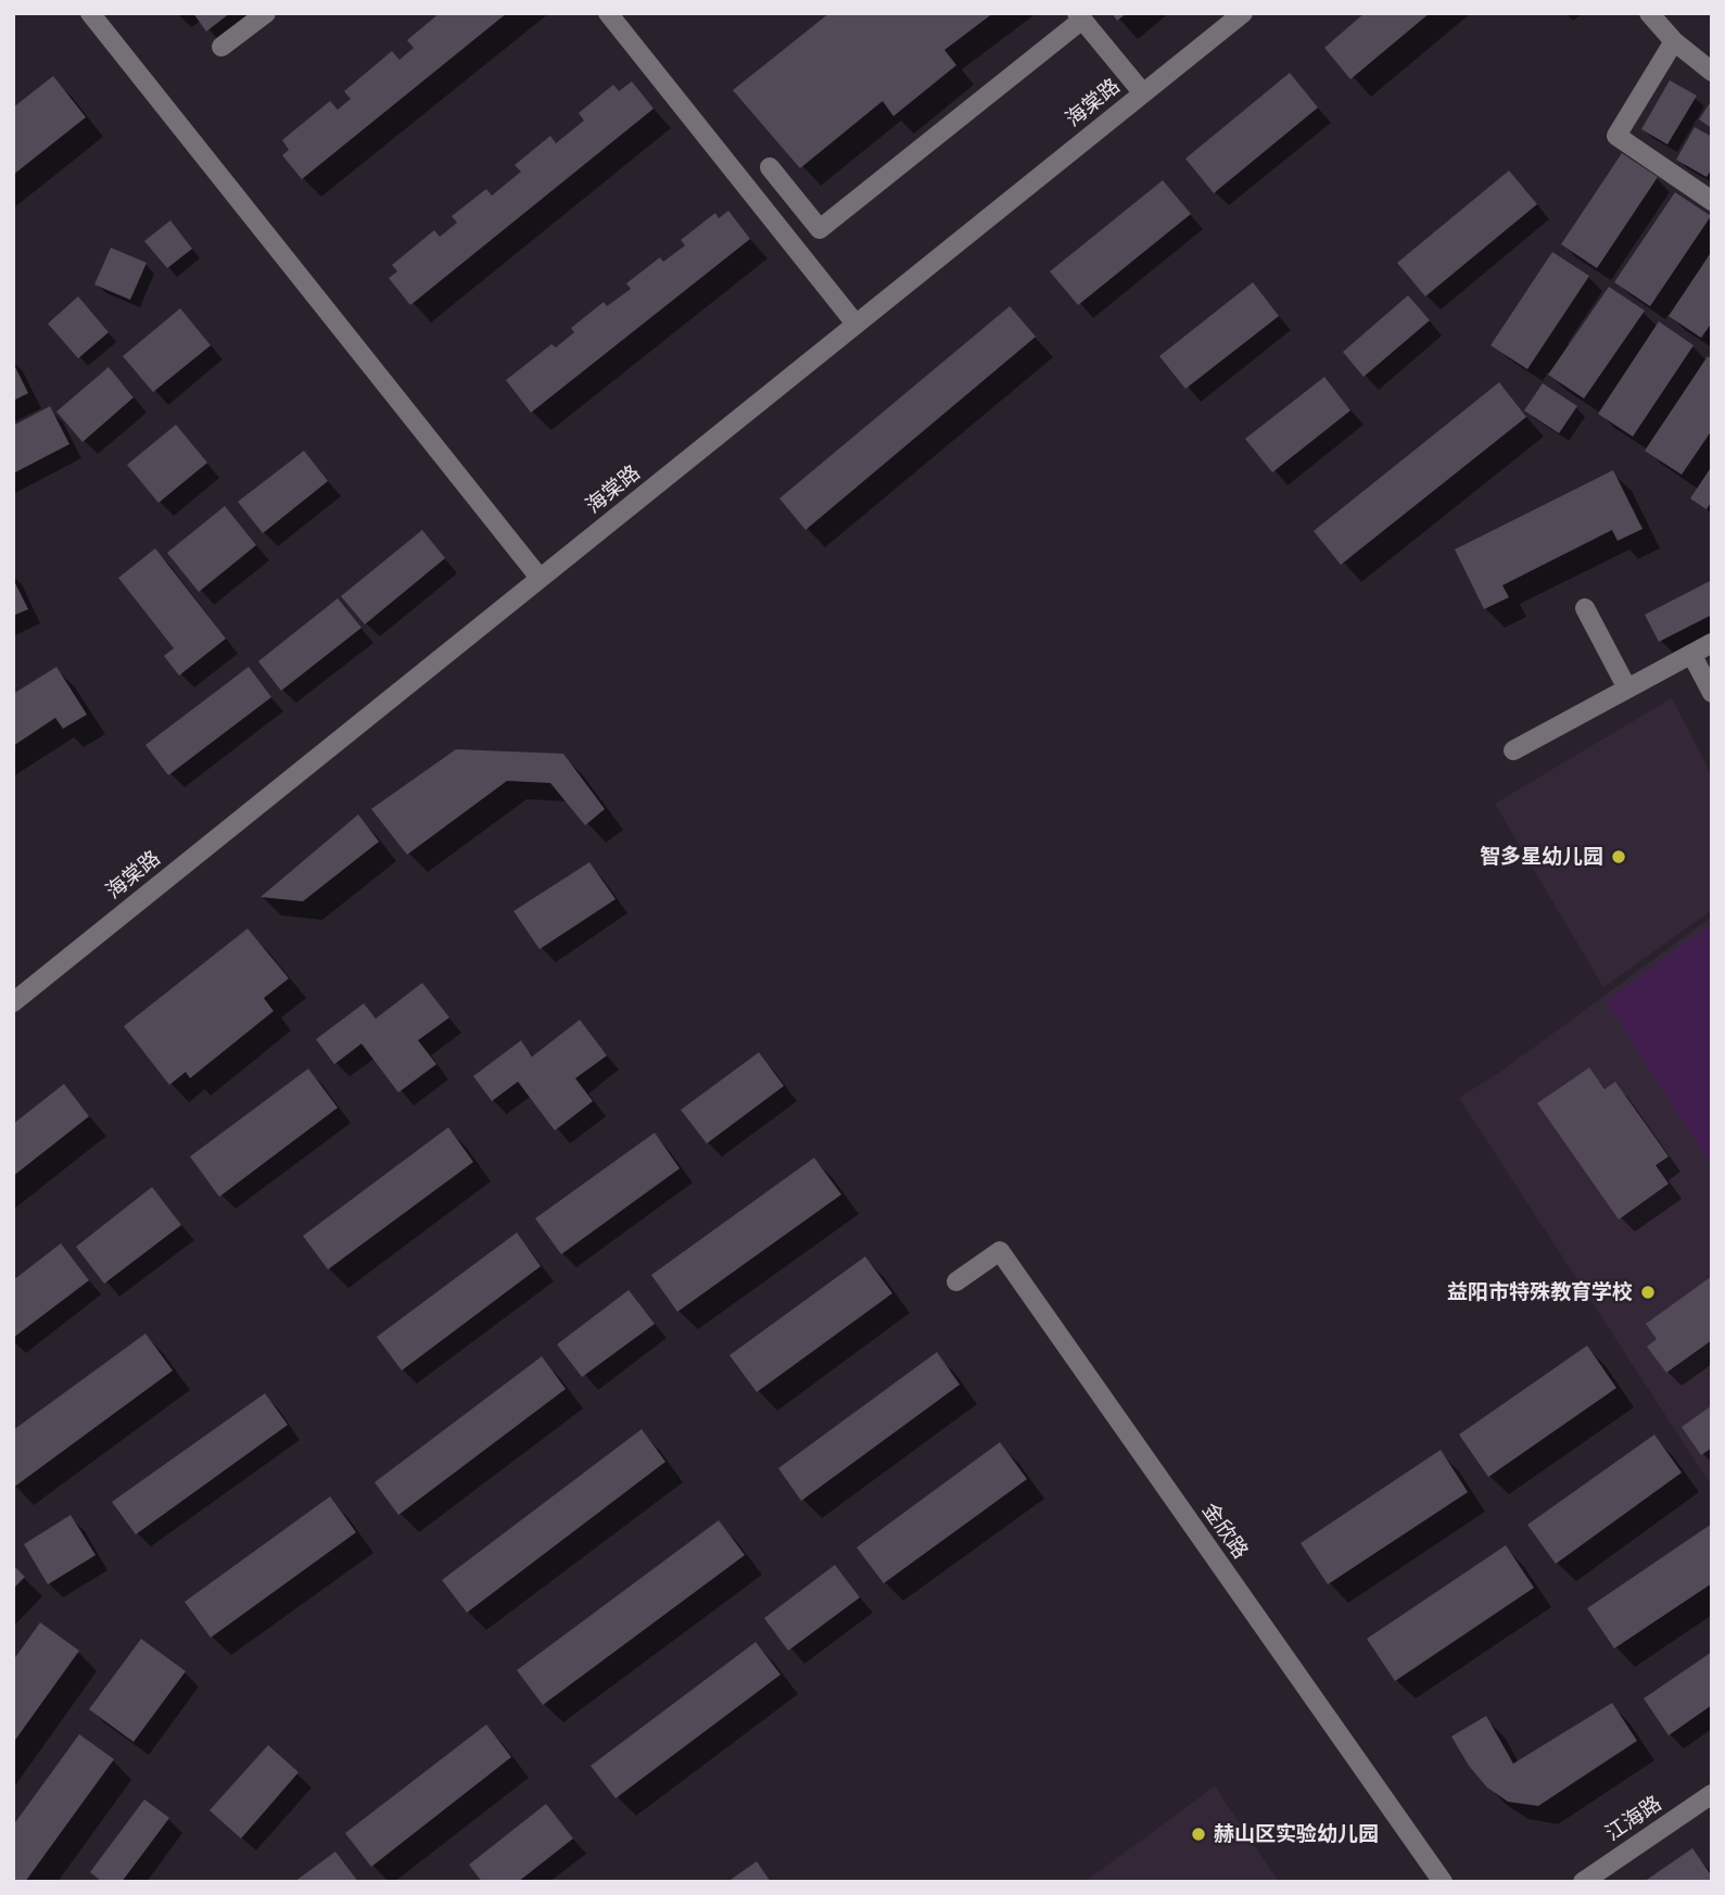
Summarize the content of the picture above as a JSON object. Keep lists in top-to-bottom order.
{
  "streets": {
    "street": ["海棠路", "金欣路", "江海路"]
  },
  "places": ["智多星幼儿园", "益阳市特殊教育学校", "赫山区实验幼儿园"]
}
